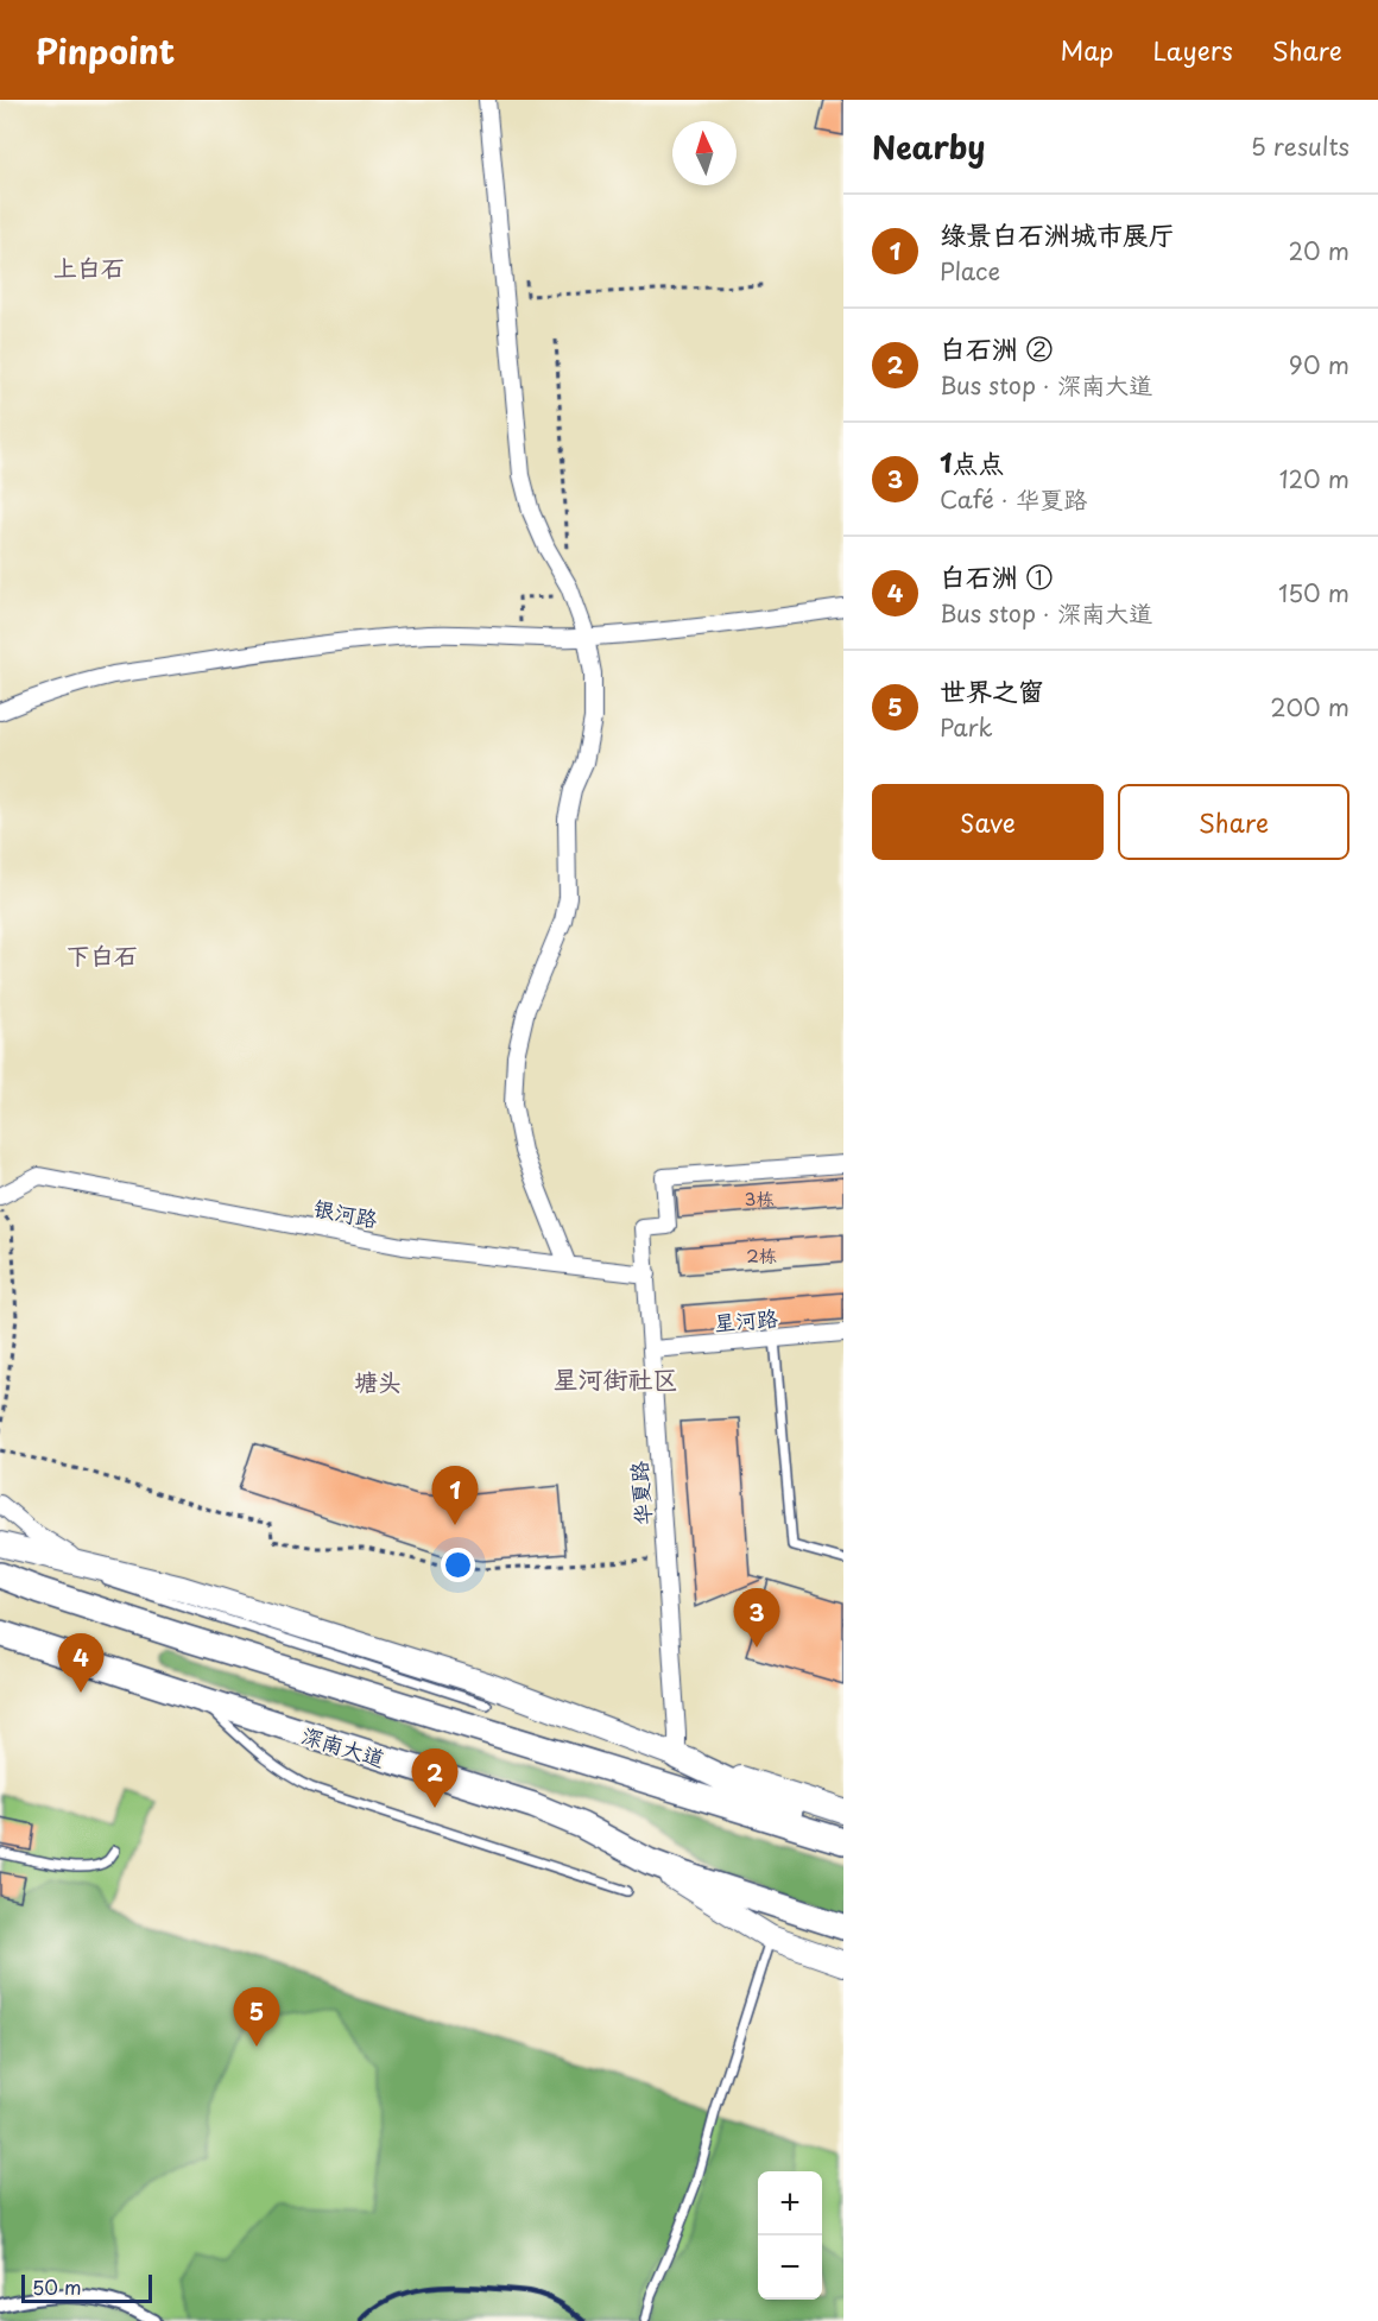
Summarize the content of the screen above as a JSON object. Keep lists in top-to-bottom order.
{
  "streets": {
    "main road": ["深南大道"],
    "street": ["银河路", "星河路", "华夏路"]
  },
  "crossings": [
    ["银河路", "华夏路"],
    ["星河路", "华夏路"]
  ],
  "districts": [
    "上白石",
    "下白石",
    "星河街社区",
    "塘头"
  ],
  "house_numbers": ["3栋", "2栋"],
  "scale_bar": "50 m",
  "north": "top",
  "page": {
    "header": "Pinpoint",
    "nav": ["Map", "Layers", "Share"],
    "heading": ["Nearby", "5 results"],
    "list": [
      {
        "mark": "1",
        "name": "绿景白石洲城市展厅",
        "note": "Place",
        "value": "20 m"
      },
      {
        "mark": "2",
        "name": "白石洲 ②",
        "note": "Bus stop · 深南大道",
        "value": "90 m"
      },
      {
        "mark": "3",
        "name": "1点点",
        "note": "Café · 华夏路",
        "value": "120 m"
      },
      {
        "mark": "4",
        "name": "白石洲 ①",
        "note": "Bus stop · 深南大道",
        "value": "150 m"
      },
      {
        "mark": "5",
        "name": "世界之窗",
        "note": "Park",
        "value": "200 m"
      }
    ],
    "buttons": ["Save", "Share"],
    "pins": [
      "1",
      "3",
      "4",
      "2",
      "5"
    ],
    "map_buttons": ["+", "−"],
    "scale": "50 m"
  }
}
